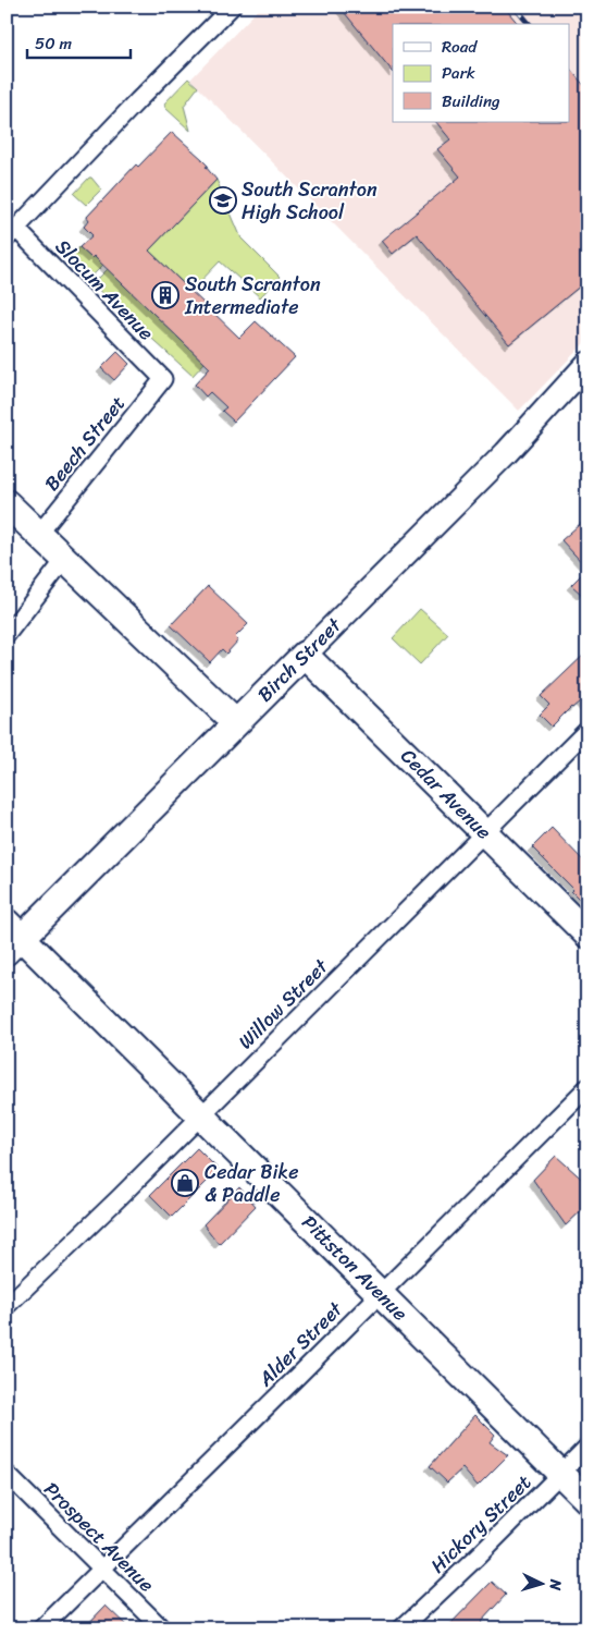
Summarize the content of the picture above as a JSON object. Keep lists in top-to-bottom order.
{
  "streets": {
    "main road": ["Birch Street", "Cedar Avenue", "Pittston Avenue"],
    "street": [
      "Slocum Avenue",
      "Beech Street",
      "Willow Street",
      "Alder Street",
      "Hickory Street",
      "Prospect Avenue"
    ]
  },
  "crossings": [
    ["Slocum Avenue", "Beech Street"],
    ["Birch Street", "Cedar Avenue"],
    ["Birch Street", "Pittston Avenue"],
    ["Cedar Avenue", "Willow Street"],
    ["Willow Street", "Pittston Avenue"],
    ["Pittston Avenue", "Alder Street"],
    ["Pittston Avenue", "Hickory Street"],
    ["Alder Street", "Prospect Avenue"]
  ],
  "places": {
    "school or university": ["South Scranton High School"],
    "building": ["South Scranton Intermediate"],
    "shop": ["Cedar Bike & Paddle"]
  },
  "legend": ["Road", "Park", "Building"],
  "scale_bar": "50 m",
  "north": "right"
}
